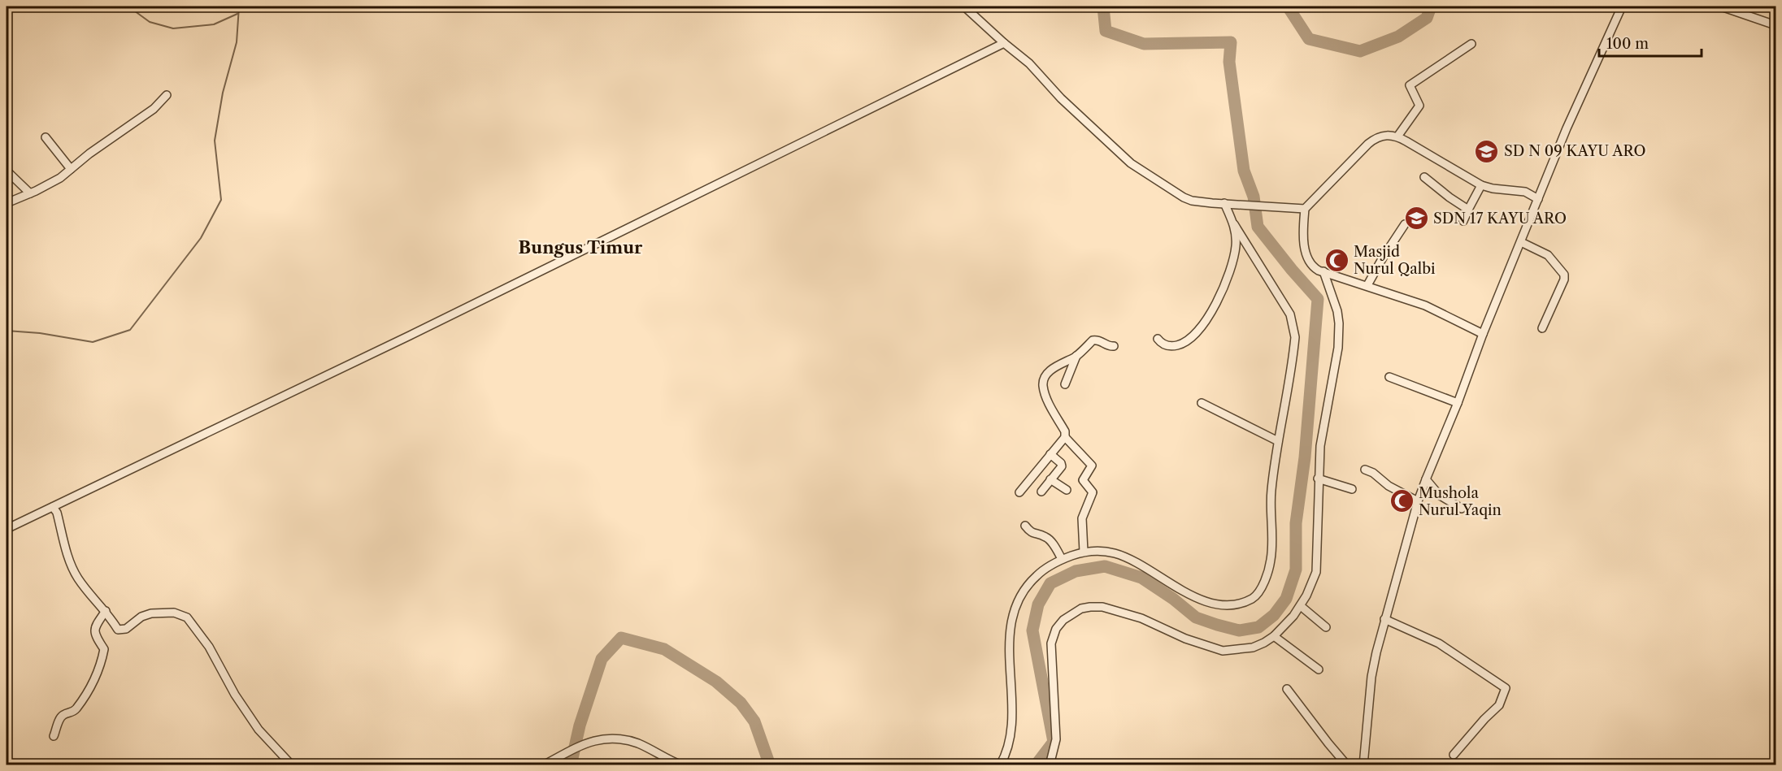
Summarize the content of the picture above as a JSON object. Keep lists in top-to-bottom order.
{
  "districts": ["Bungus Timur"],
  "places": {
    "school or university": ["SD N 09 KAYU ARO", "SDN 17 KAYU ARO"],
    "mosque": ["Masjid Nurul Qalbi", "Mushola Nurul Yaqin"]
  },
  "scale_bar": "100 m"
}
